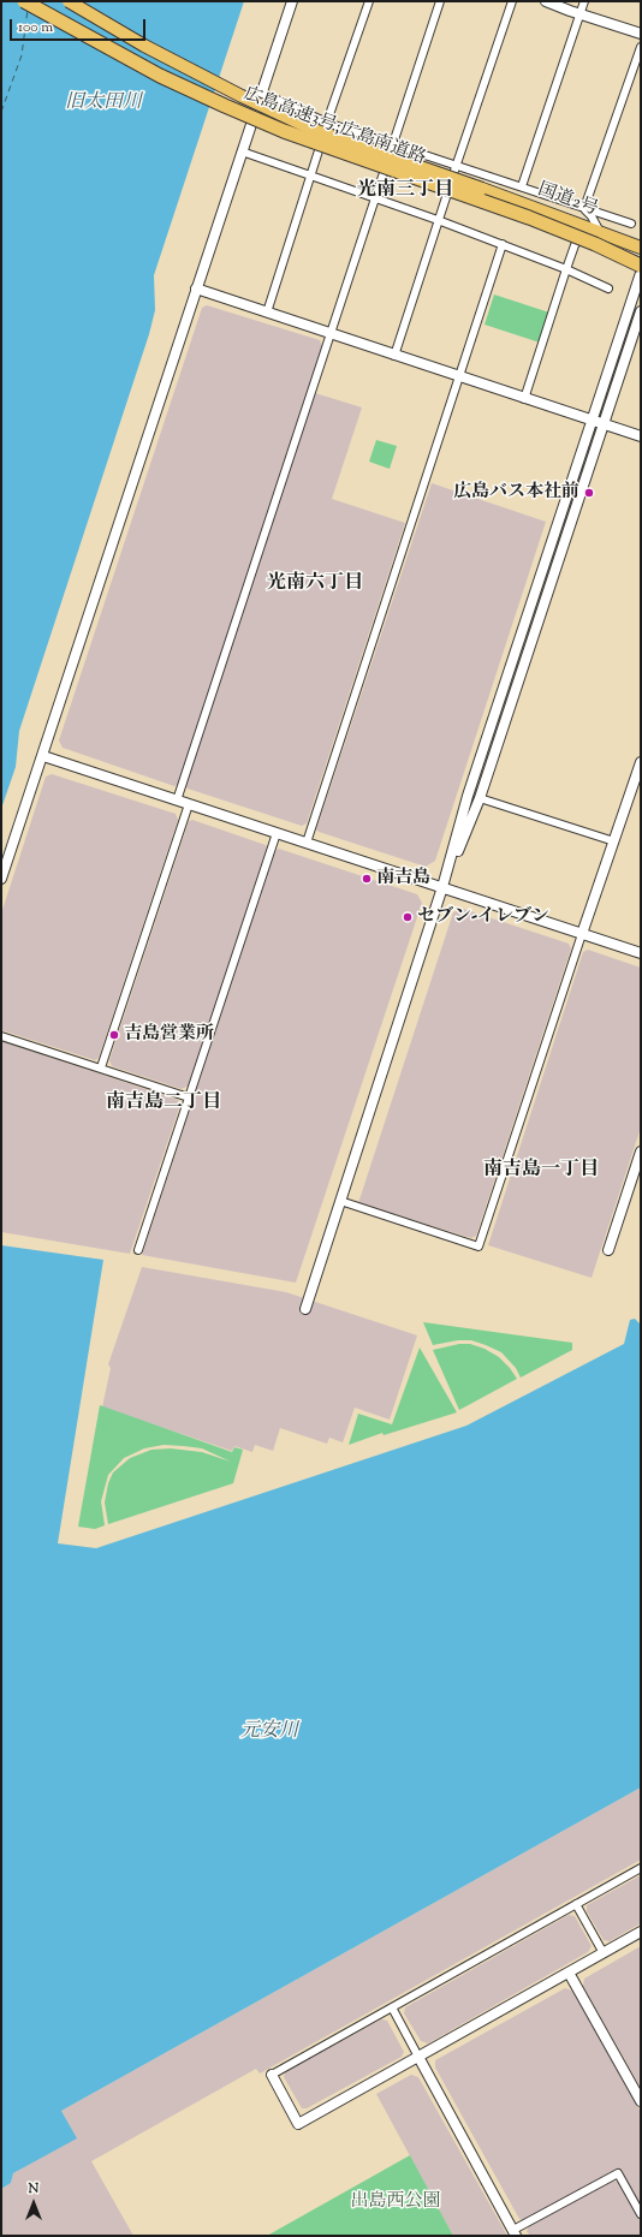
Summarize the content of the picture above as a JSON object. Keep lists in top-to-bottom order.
{
  "streets": {
    "highway": ["広島高速3号;広島南道路", "国道2号"]
  },
  "districts": [
    "光南三丁目",
    "光南六丁目",
    "南吉島二丁目",
    "南吉島一丁目"
  ],
  "water": ["旧太田川", "元安川"],
  "parks": ["出島西公園"],
  "places": [
    "広島バス本社前",
    "南吉島",
    "セブン-イレブン",
    "吉島営業所"
  ],
  "scale_bar": "100 m",
  "north": "top"
}
